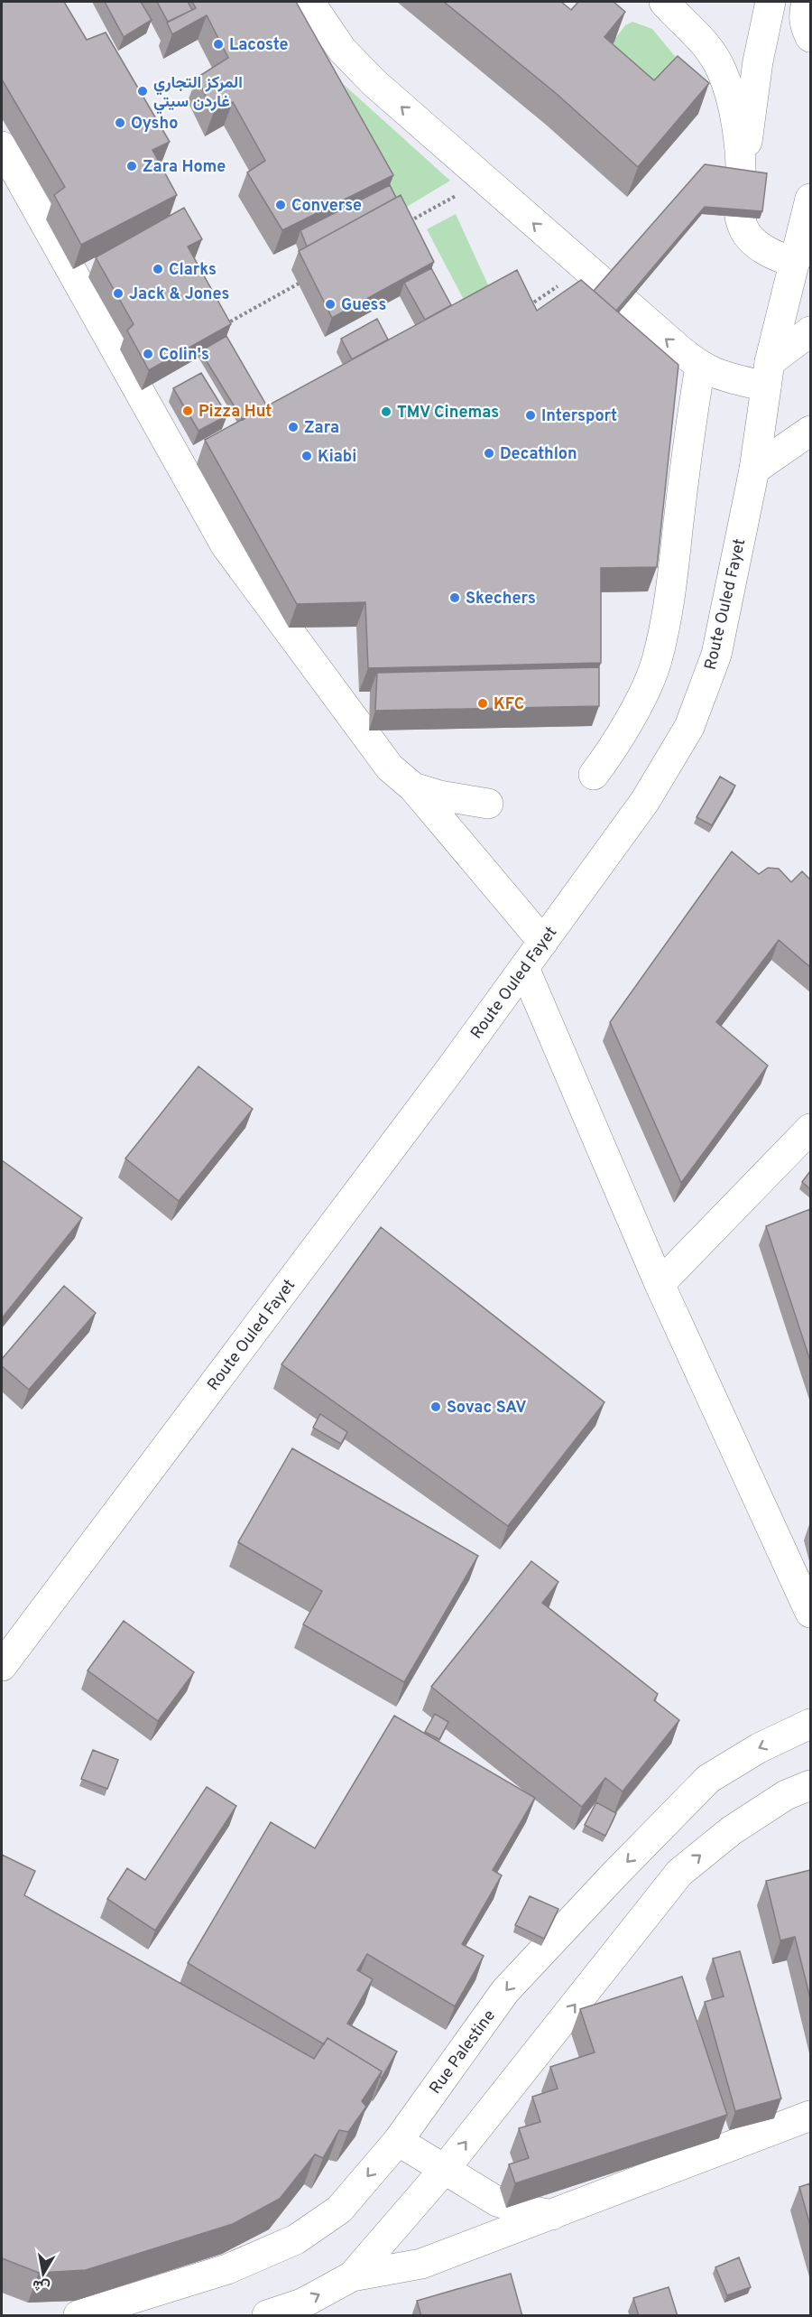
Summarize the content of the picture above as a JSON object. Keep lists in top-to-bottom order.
{
  "streets": {
    "street": ["Route Ouled Fayet", "Rue Palestine"]
  },
  "places": [
    "Lacoste",
    "المركز التجاري غاردن سيتي",
    "Oysho",
    "Zara Home",
    "Converse",
    "Clarks",
    "Jack & Jones",
    "Guess",
    "Colin's",
    "Pizza Hut",
    "TMV Cinemas",
    "Intersport",
    "Zara",
    "Decathlon",
    "Kiabi",
    "Skechers",
    "KFC",
    "Sovac SAV"
  ],
  "north": "bottom"
}
